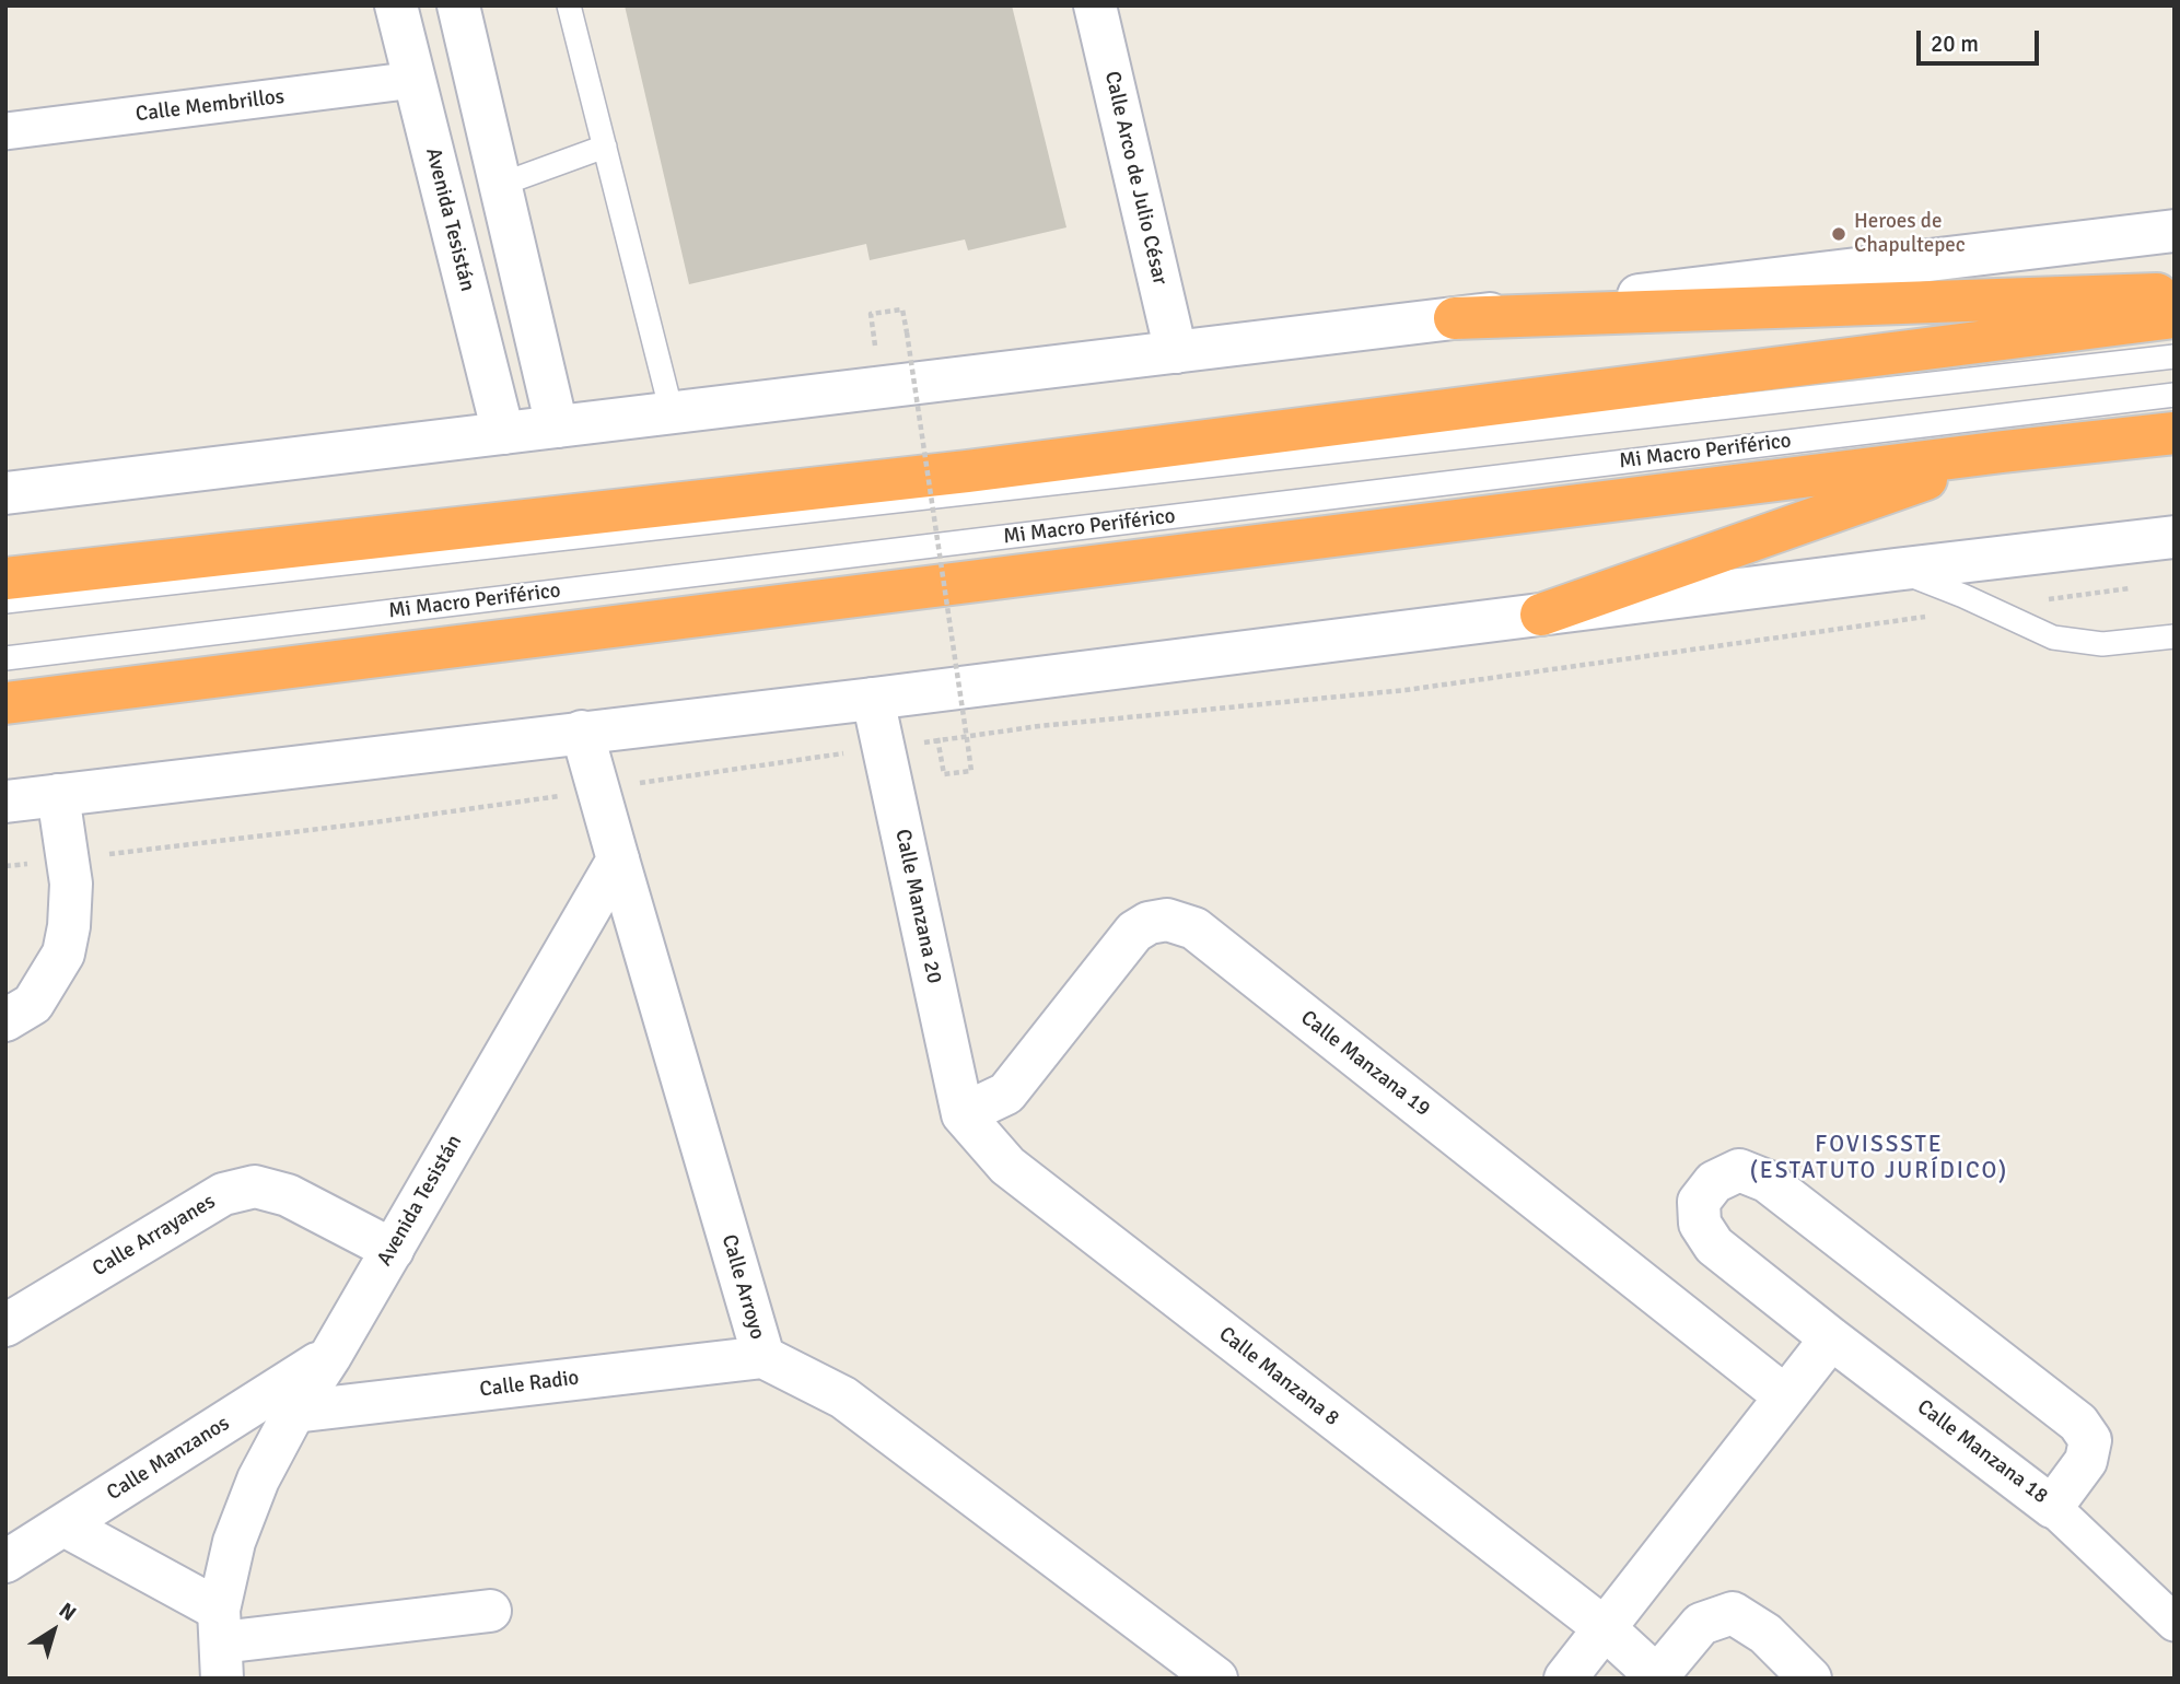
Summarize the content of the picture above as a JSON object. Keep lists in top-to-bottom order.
{
  "streets": {
    "street": [
      "Calle Membrillos",
      "Calle Arco de Julio César",
      "Avenida Tesistán",
      "Calle Manzana 20",
      "Calle Manzana 19",
      "Calle Arrayanes",
      "Calle Arroyo",
      "Calle Manzana 8",
      "Calle Radio",
      "Calle Manzana 18",
      "Calle Manzanos"
    ],
    "lane": ["Mi Macro Periférico"]
  },
  "crossings": [
    ["Calle Membrillos", "Avenida Tesistán"],
    ["Avenida Tesistán", "Calle Arrayanes"],
    ["Avenida Tesistán", "Calle Arroyo"],
    ["Avenida Tesistán", "Calle Radio"],
    ["Avenida Tesistán", "Calle Manzanos"],
    ["Calle Manzana 20", "Calle Manzana 19"],
    ["Calle Manzana 20", "Calle Manzana 8"],
    ["Calle Manzana 19", "Calle Manzana 8"],
    ["Calle Arroyo", "Calle Radio"]
  ],
  "districts": ["FOVISSSTE (ESTATUTO JURÍDICO)"],
  "places": ["Heroes de Chapultepec"],
  "scale_bar": "20 m",
  "north": "top right"
}
